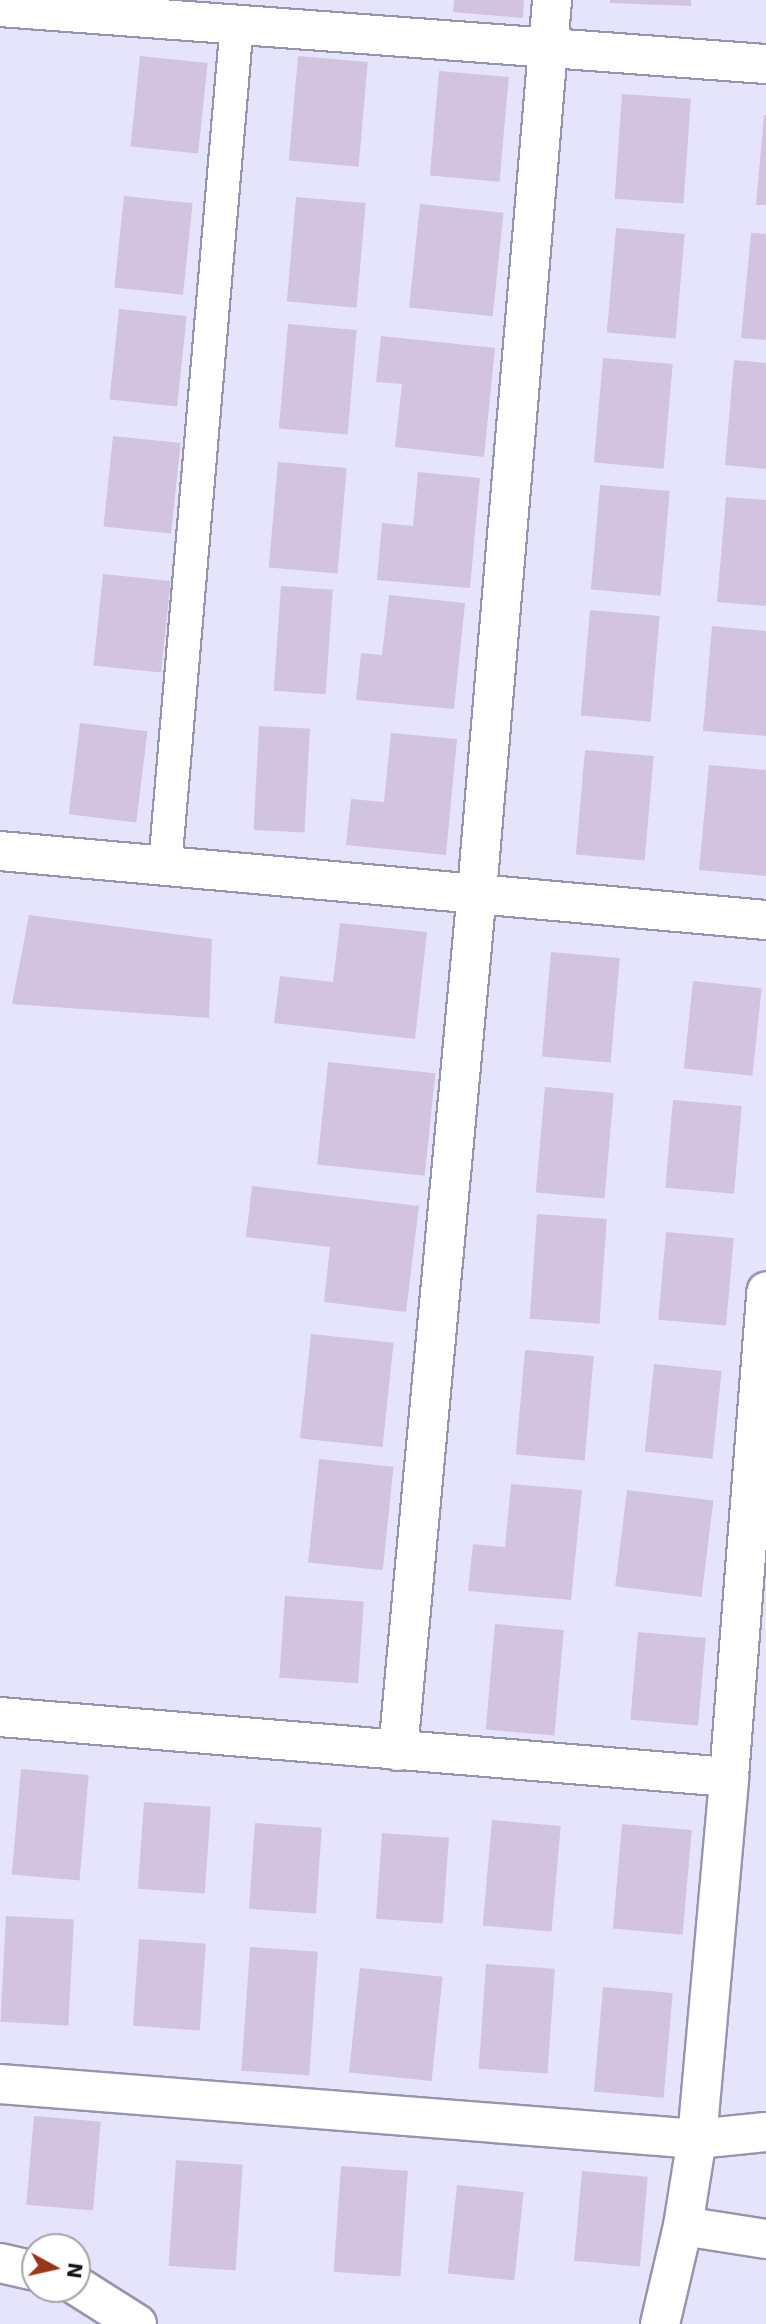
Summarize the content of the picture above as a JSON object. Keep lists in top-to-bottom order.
{
  "north": "right"
}
